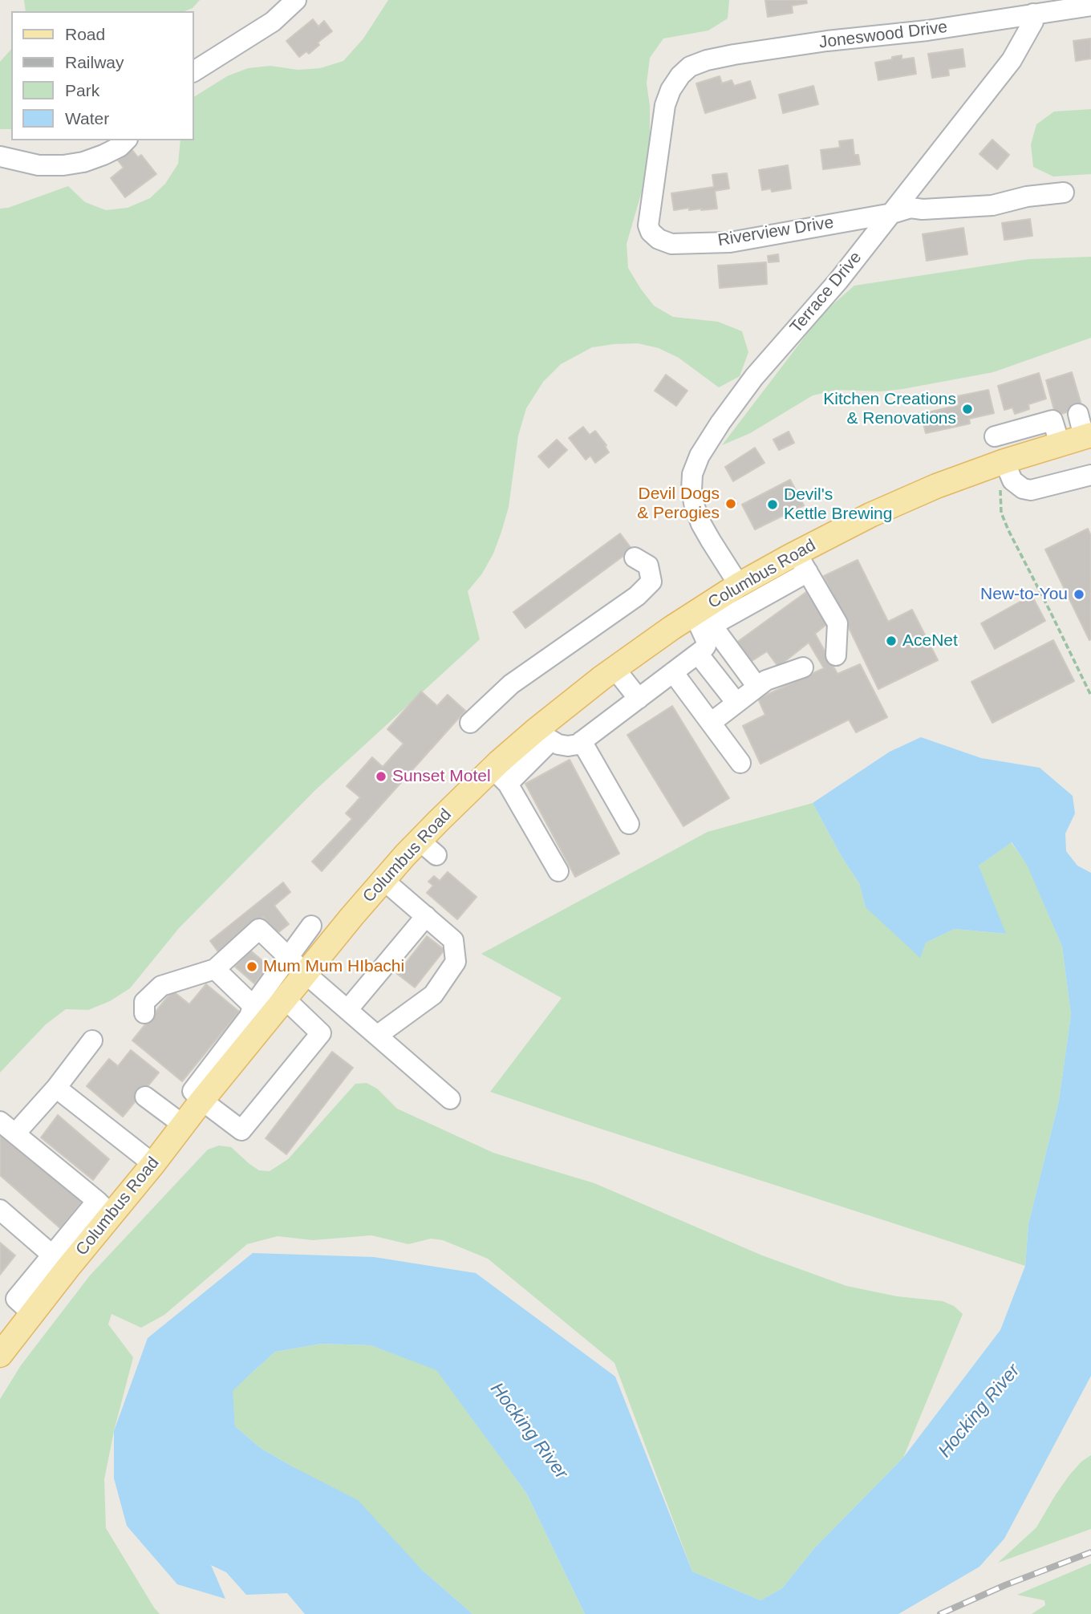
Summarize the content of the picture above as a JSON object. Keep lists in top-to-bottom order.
{
  "streets": {
    "main road": ["Columbus Road"],
    "street": ["Joneswood Drive", "Riverview Drive", "Terrace Drive"]
  },
  "crossings": [
    ["Joneswood Drive", "Riverview Drive"],
    ["Joneswood Drive", "Terrace Drive"],
    ["Riverview Drive", "Terrace Drive"],
    ["Terrace Drive", "Columbus Road"]
  ],
  "water": ["Hocking River"],
  "places": [
    "Kitchen Creations & Renovations",
    "Devil Dogs & Perogies",
    "Devil's Kettle Brewing",
    "New-to-You",
    "AceNet",
    "Sunset Motel",
    "Mum Mum HIbachi"
  ],
  "legend": [
    "Road",
    "Railway",
    "Park",
    "Water"
  ]
}
